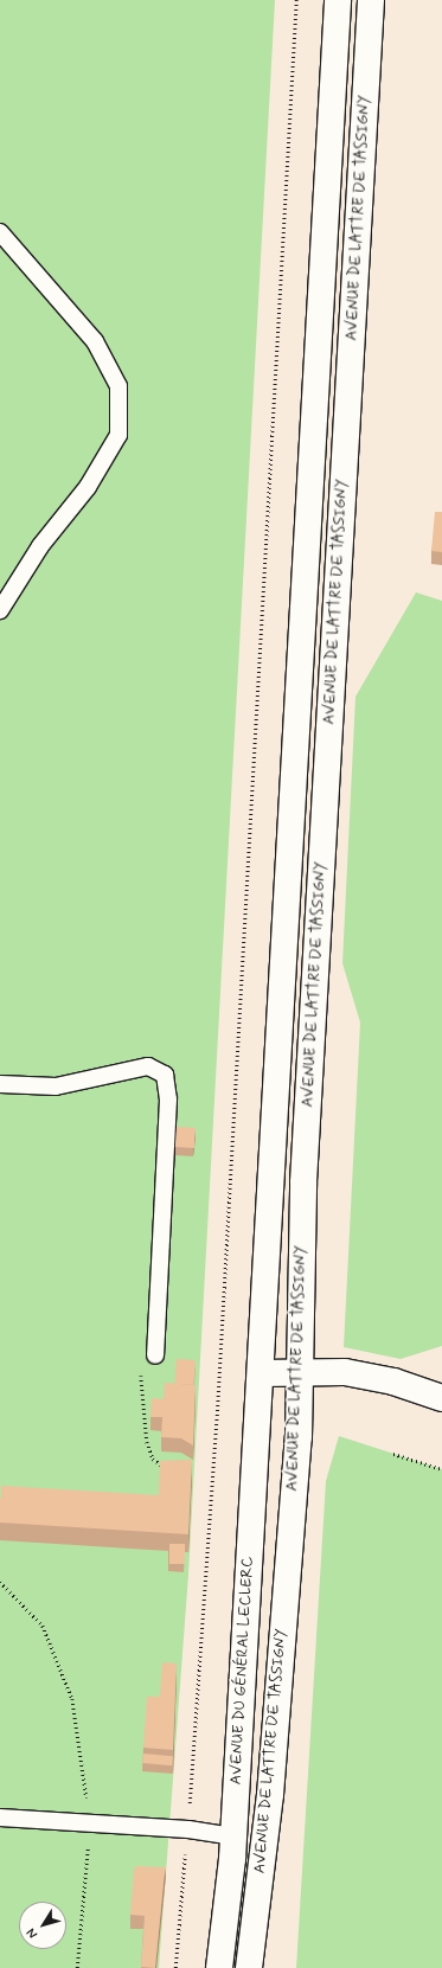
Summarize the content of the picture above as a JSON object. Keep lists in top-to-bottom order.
{
  "streets": {
    "main road": ["AVENUE DE LATTRE DE TASSIGNY", "AVENUE DU GÉNÉRAL LECLERC"]
  },
  "north": "bottom left"
}
